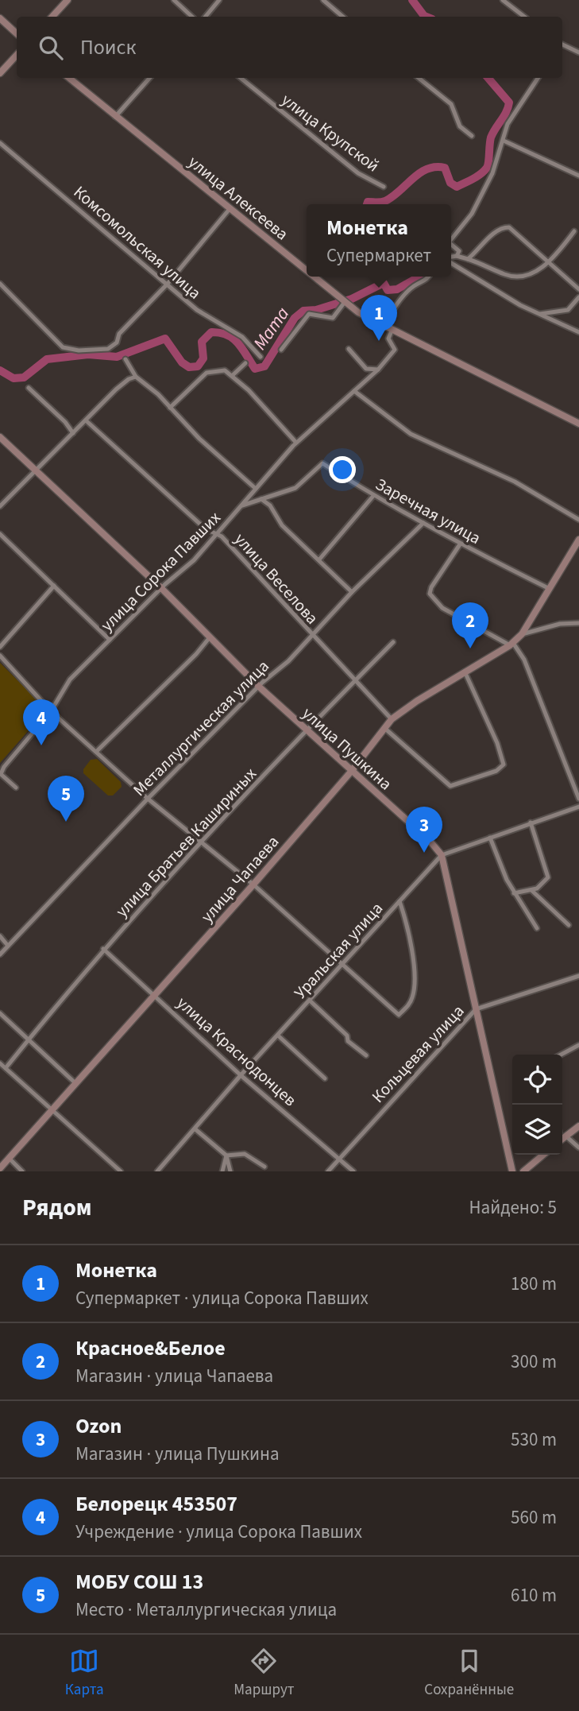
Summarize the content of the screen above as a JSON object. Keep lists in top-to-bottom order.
{
  "streets": {
    "street": [
      "улица Крупской",
      "улица Алексеева",
      "Комсомольская улица",
      "Заречная улица",
      "улица Сорока Павших",
      "улица Веселова",
      "Металлургическая улица",
      "улица Пушкина",
      "улица Братьев Кашириных",
      "улица Чапаева",
      "Уральская улица",
      "улица Краснодонцев",
      "Кольцевая улица"
    ]
  },
  "crossings": [
    ["улица Алексеева", "улица Сорока Павших"],
    ["Заречная улица", "улица Сорока Павших"],
    ["Заречная улица", "Металлургическая улица"],
    ["Заречная улица", "улица Чапаева"],
    ["улица Сорока Павших", "улица Веселова"],
    ["улица Сорока Павших", "улица Пушкина"],
    ["улица Веселова", "Металлургическая улица"],
    ["улица Веселова", "улица Братьев Кашириных"],
    ["улица Веселова", "улица Чапаева"],
    ["Металлургическая улица", "улица Пушкина"],
    ["улица Пушкина", "улица Братьев Кашириных"],
    ["улица Пушкина", "улица Чапаева"],
    ["улица Пушкина", "Уральская улица"],
    ["улица Братьев Кашириных", "улица Краснодонцев"],
    ["улица Чапаева", "улица Краснодонцев"],
    ["Уральская улица", "улица Краснодонцев"],
    ["улица Краснодонцев", "Кольцевая улица"]
  ],
  "water": ["Мата"],
  "page": {
    "search": "Поиск",
    "popup": ["Монетка", "Супермаркет"],
    "pins": [
      "1",
      "2",
      "4",
      "5",
      "3"
    ],
    "heading": ["Рядом", "Найдено: 5"],
    "list": [
      {
        "mark": "1",
        "name": "Монетка",
        "note": "Супермаркет · улица Сорока Павших",
        "value": "180 m"
      },
      {
        "mark": "2",
        "name": "Красное&Белое",
        "note": "Магазин · улица Чапаева",
        "value": "300 m"
      },
      {
        "mark": "3",
        "name": "Ozon",
        "note": "Магазин · улица Пушкина",
        "value": "530 m"
      },
      {
        "mark": "4",
        "name": "Белорецк 453507",
        "note": "Учреждение · улица Сорока Павших",
        "value": "560 m"
      },
      {
        "mark": "5",
        "name": "МОБУ СОШ 13",
        "note": "Место · Металлургическая улица",
        "value": "610 m"
      }
    ],
    "nav": ["Карта", "Маршрут", "Сохранённые"]
  }
}
